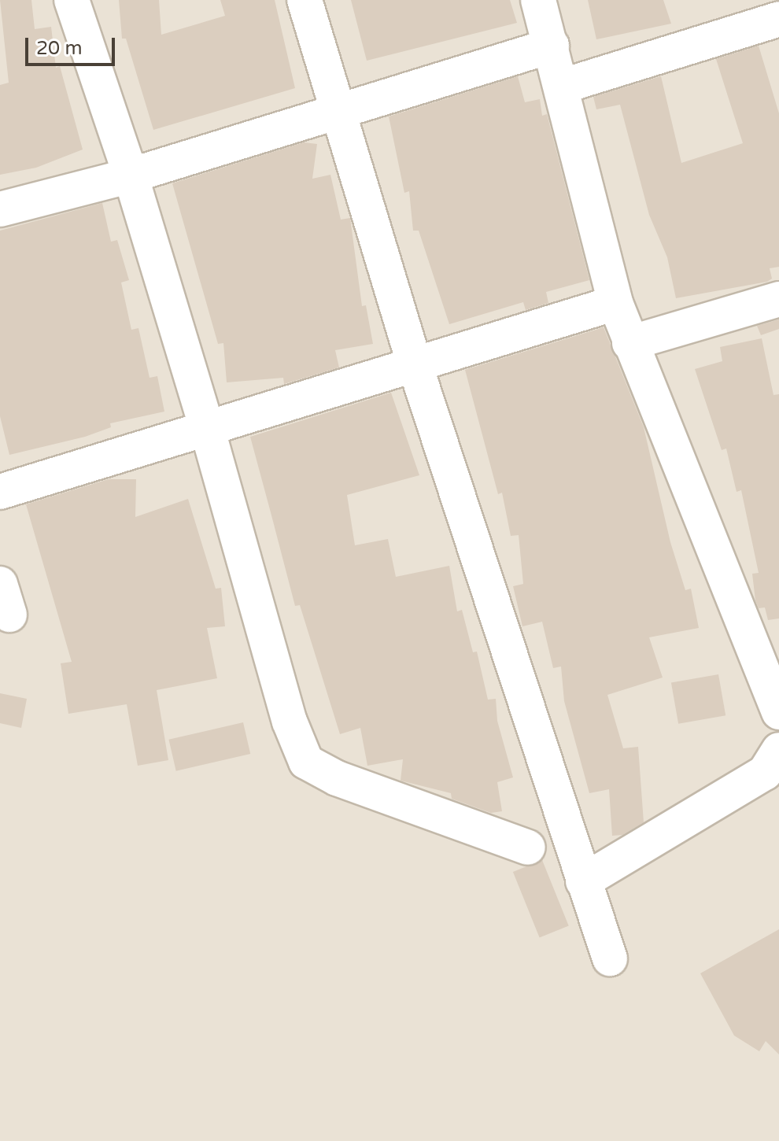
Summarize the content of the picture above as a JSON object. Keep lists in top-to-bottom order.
{
  "scale_bar": "20 m"
}
